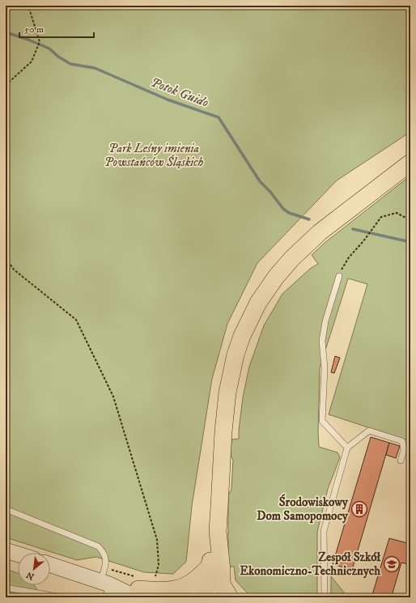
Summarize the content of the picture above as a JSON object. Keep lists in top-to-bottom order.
{
  "water": ["Potok Guido"],
  "parks": ["Park Leśny imienia Powstańców Śląskich"],
  "places": {
    "building": ["Środowiskowy Dom Samopomocy"],
    "school or university": ["Zespół Szkół Ekonomiczno-Technicznych"]
  },
  "scale_bar": "50 m",
  "north": "bottom left"
}
